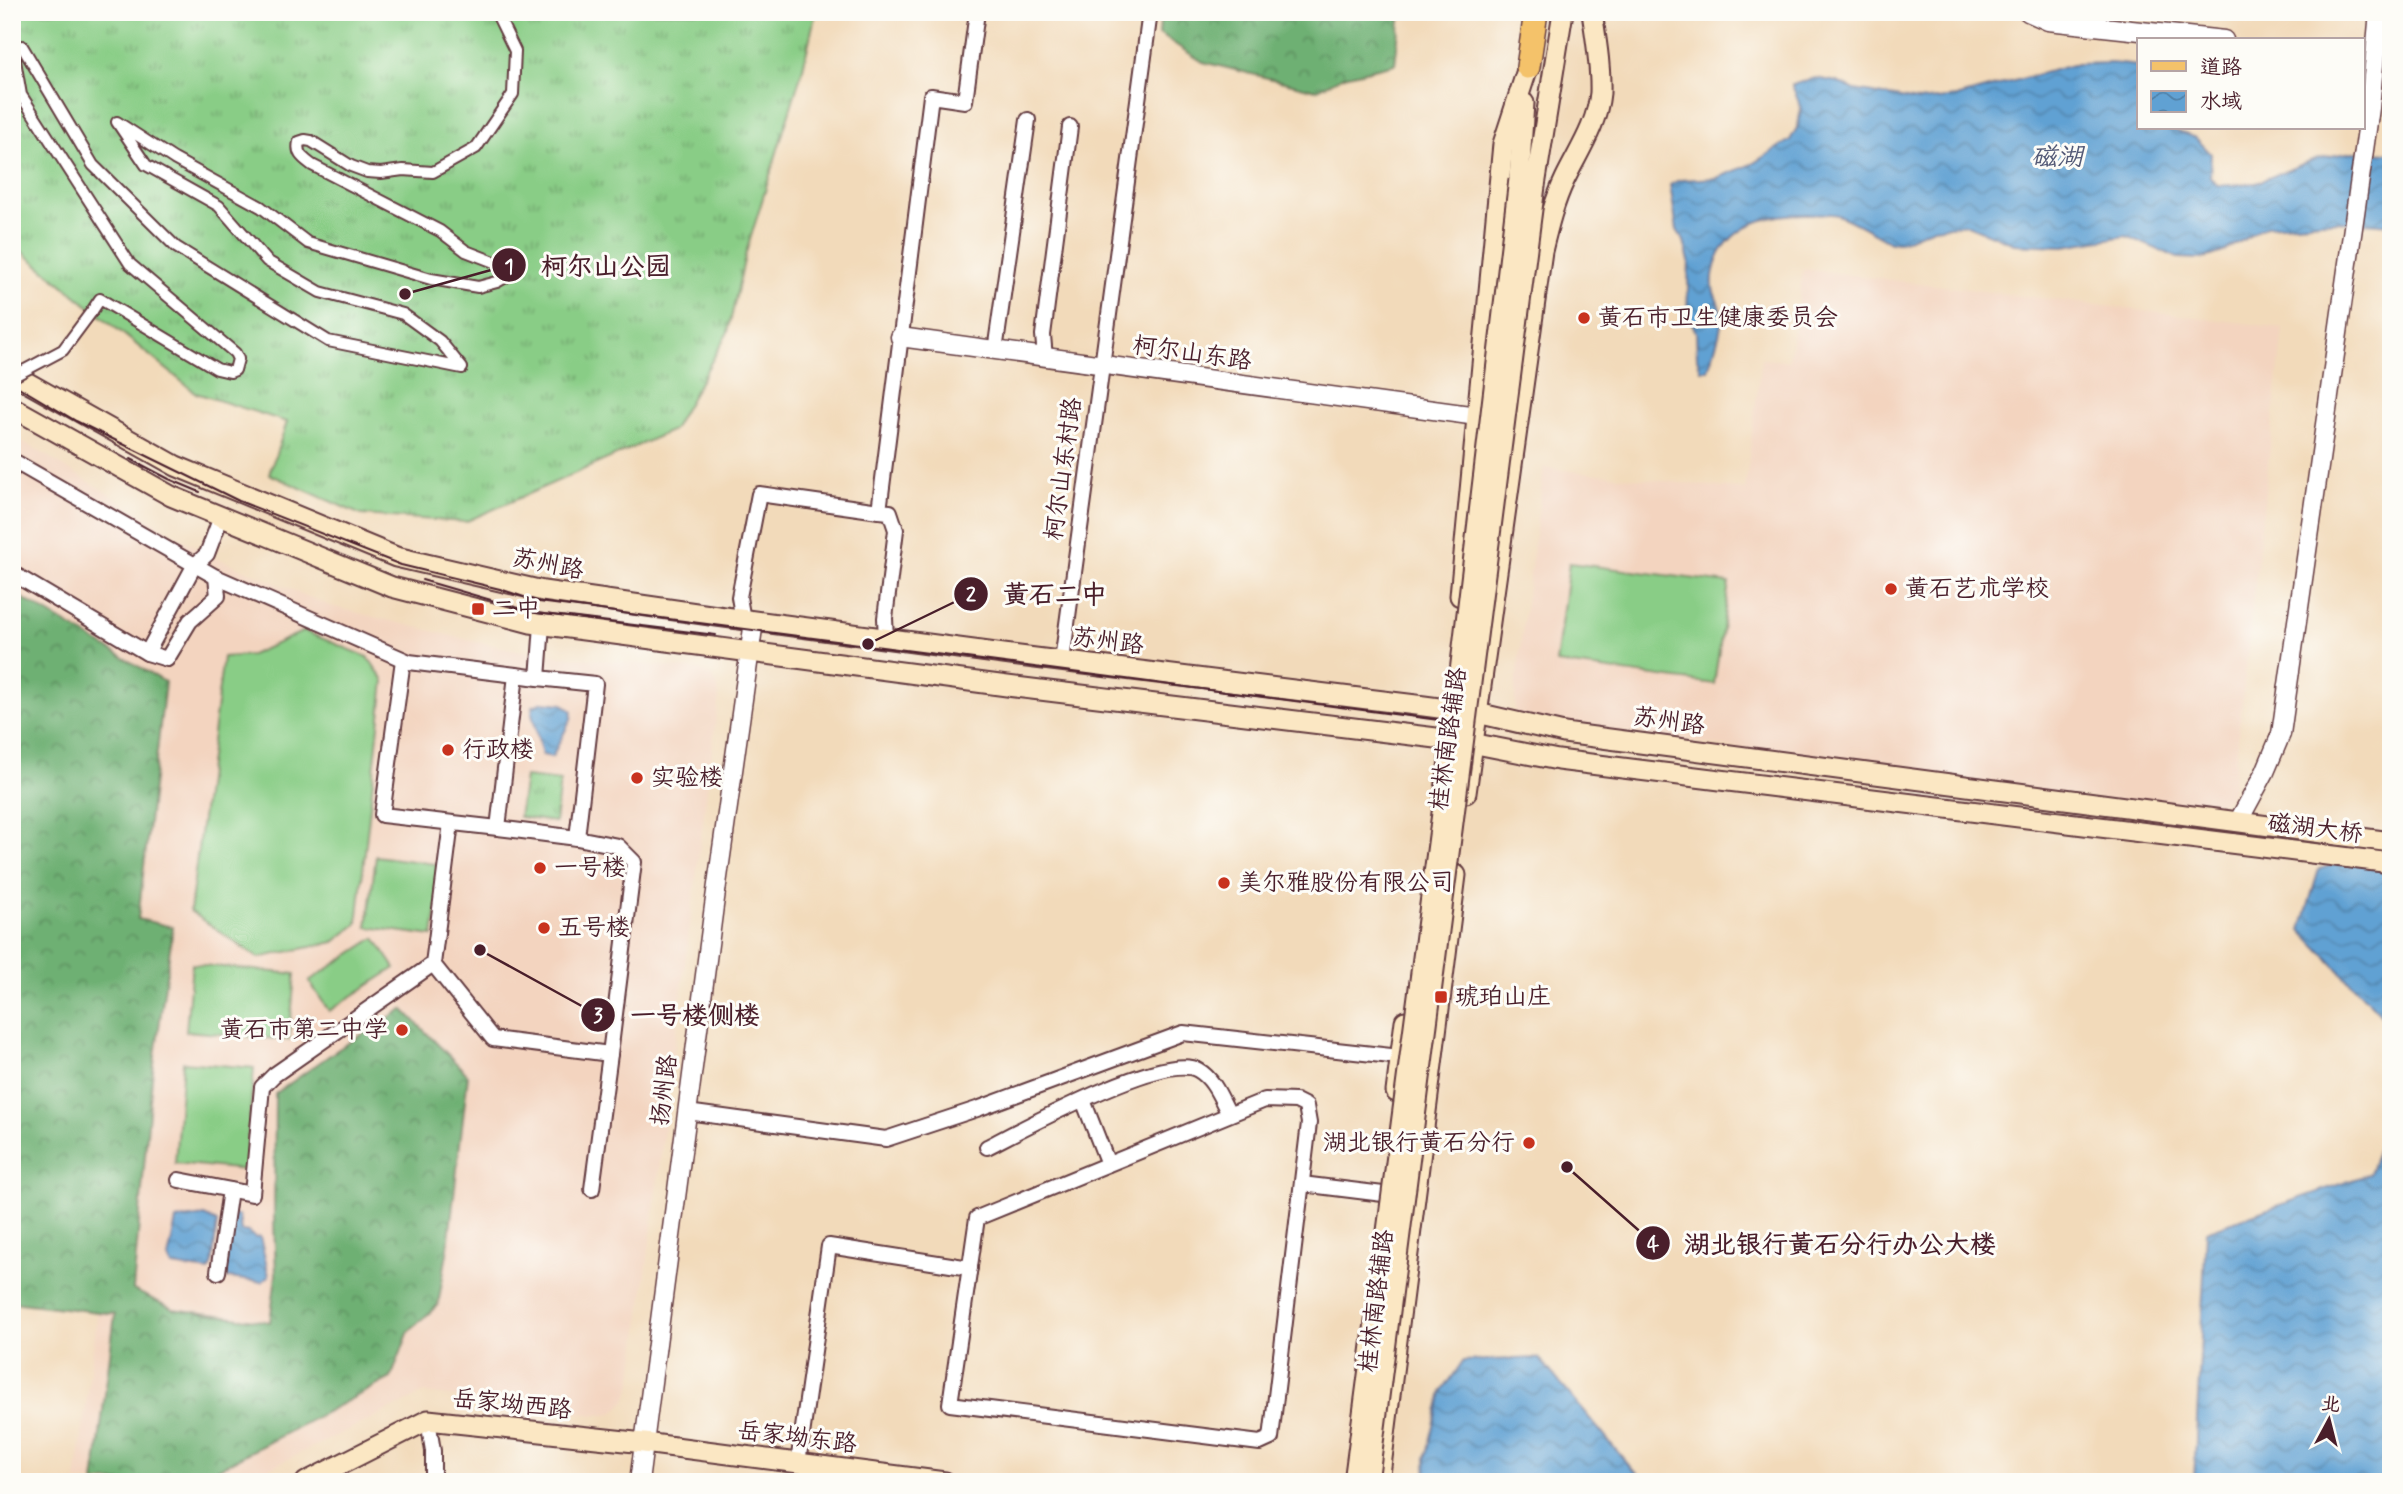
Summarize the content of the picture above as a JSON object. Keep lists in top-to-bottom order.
{
  "streets": {
    "main road": [
      "苏州路",
      "桂林南路辅路",
      "磁湖大桥",
      "岳家坳西路",
      "岳家坳东路"
    ],
    "street": ["柯尔山东路", "柯尔山东村路", "扬州路"]
  },
  "crossings": [
    ["柯尔山东路", "柯尔山东村路"],
    ["柯尔山东路", "桂林南路辅路"],
    ["柯尔山东村路", "苏州路"],
    ["苏州路", "桂林南路辅路"],
    ["苏州路", "磁湖大桥"],
    ["苏州路", "扬州路"],
    ["扬州路", "岳家坳西路"],
    ["扬州路", "岳家坳东路"],
    ["岳家坳西路", "岳家坳东路"]
  ],
  "water": ["磁湖"],
  "places": {
    "other": [
      "柯尔山公园",
      "黄石市卫生健康委员会",
      "黄石艺术学校",
      "黄石二中",
      "行政楼",
      "实验楼",
      "一号楼",
      "美尔雅股份有限公司",
      "五号楼",
      "一号楼侧楼",
      "黄石市第二中学",
      "湖北银行黄石分行",
      "湖北银行黄石分行办公大楼"
    ],
    "transit": ["二中", "琥珀山庄"]
  },
  "legend": ["道路", "水域"],
  "north": "top"
}
